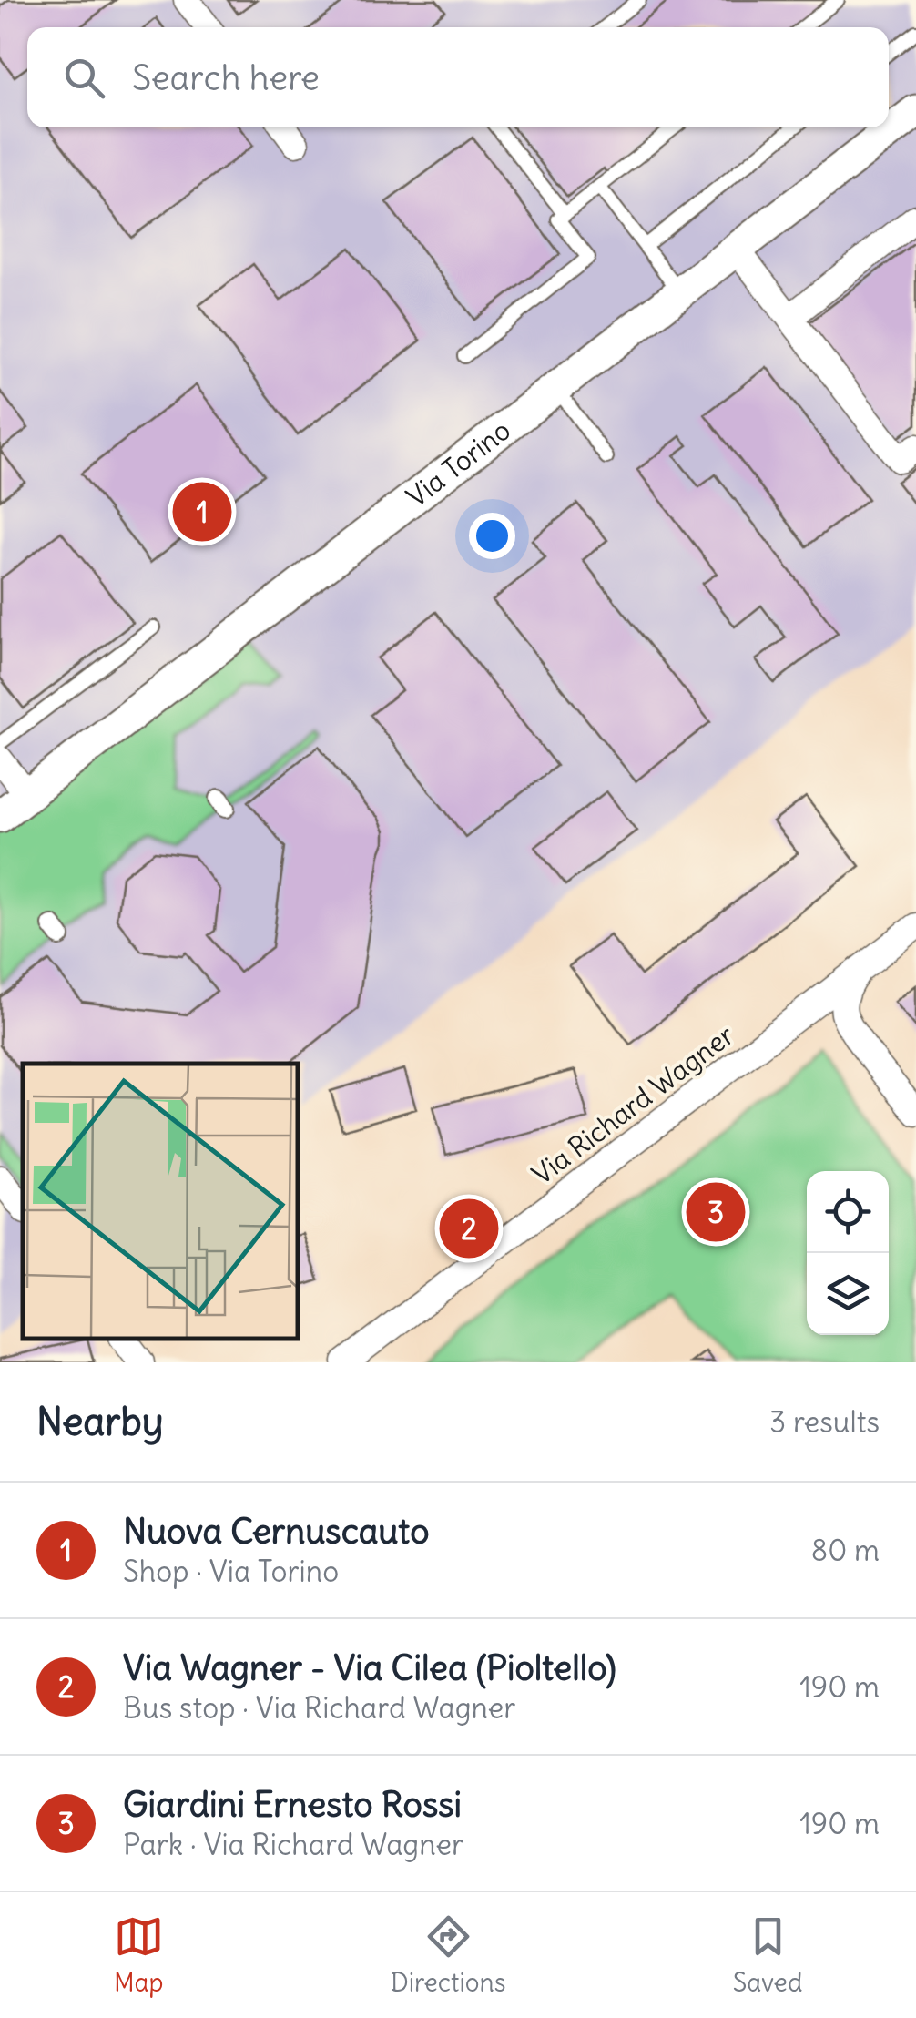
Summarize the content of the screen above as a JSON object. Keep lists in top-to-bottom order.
{
  "streets": {
    "street": ["Via Torino", "Via Richard Wagner"]
  },
  "page": {
    "search": "Search here",
    "pins": ["1", "3", "2"],
    "heading": ["Nearby", "3 results"],
    "list": [
      {
        "mark": "1",
        "name": "Nuova Cernuscauto",
        "note": "Shop · Via Torino",
        "value": "80 m"
      },
      {
        "mark": "2",
        "name": "Via Wagner - Via Cilea (Pioltello)",
        "note": "Bus stop · Via Richard Wagner",
        "value": "190 m"
      },
      {
        "mark": "3",
        "name": "Giardini Ernesto Rossi",
        "note": "Park · Via Richard Wagner",
        "value": "190 m"
      }
    ],
    "nav": ["Map", "Directions", "Saved"]
  }
}
